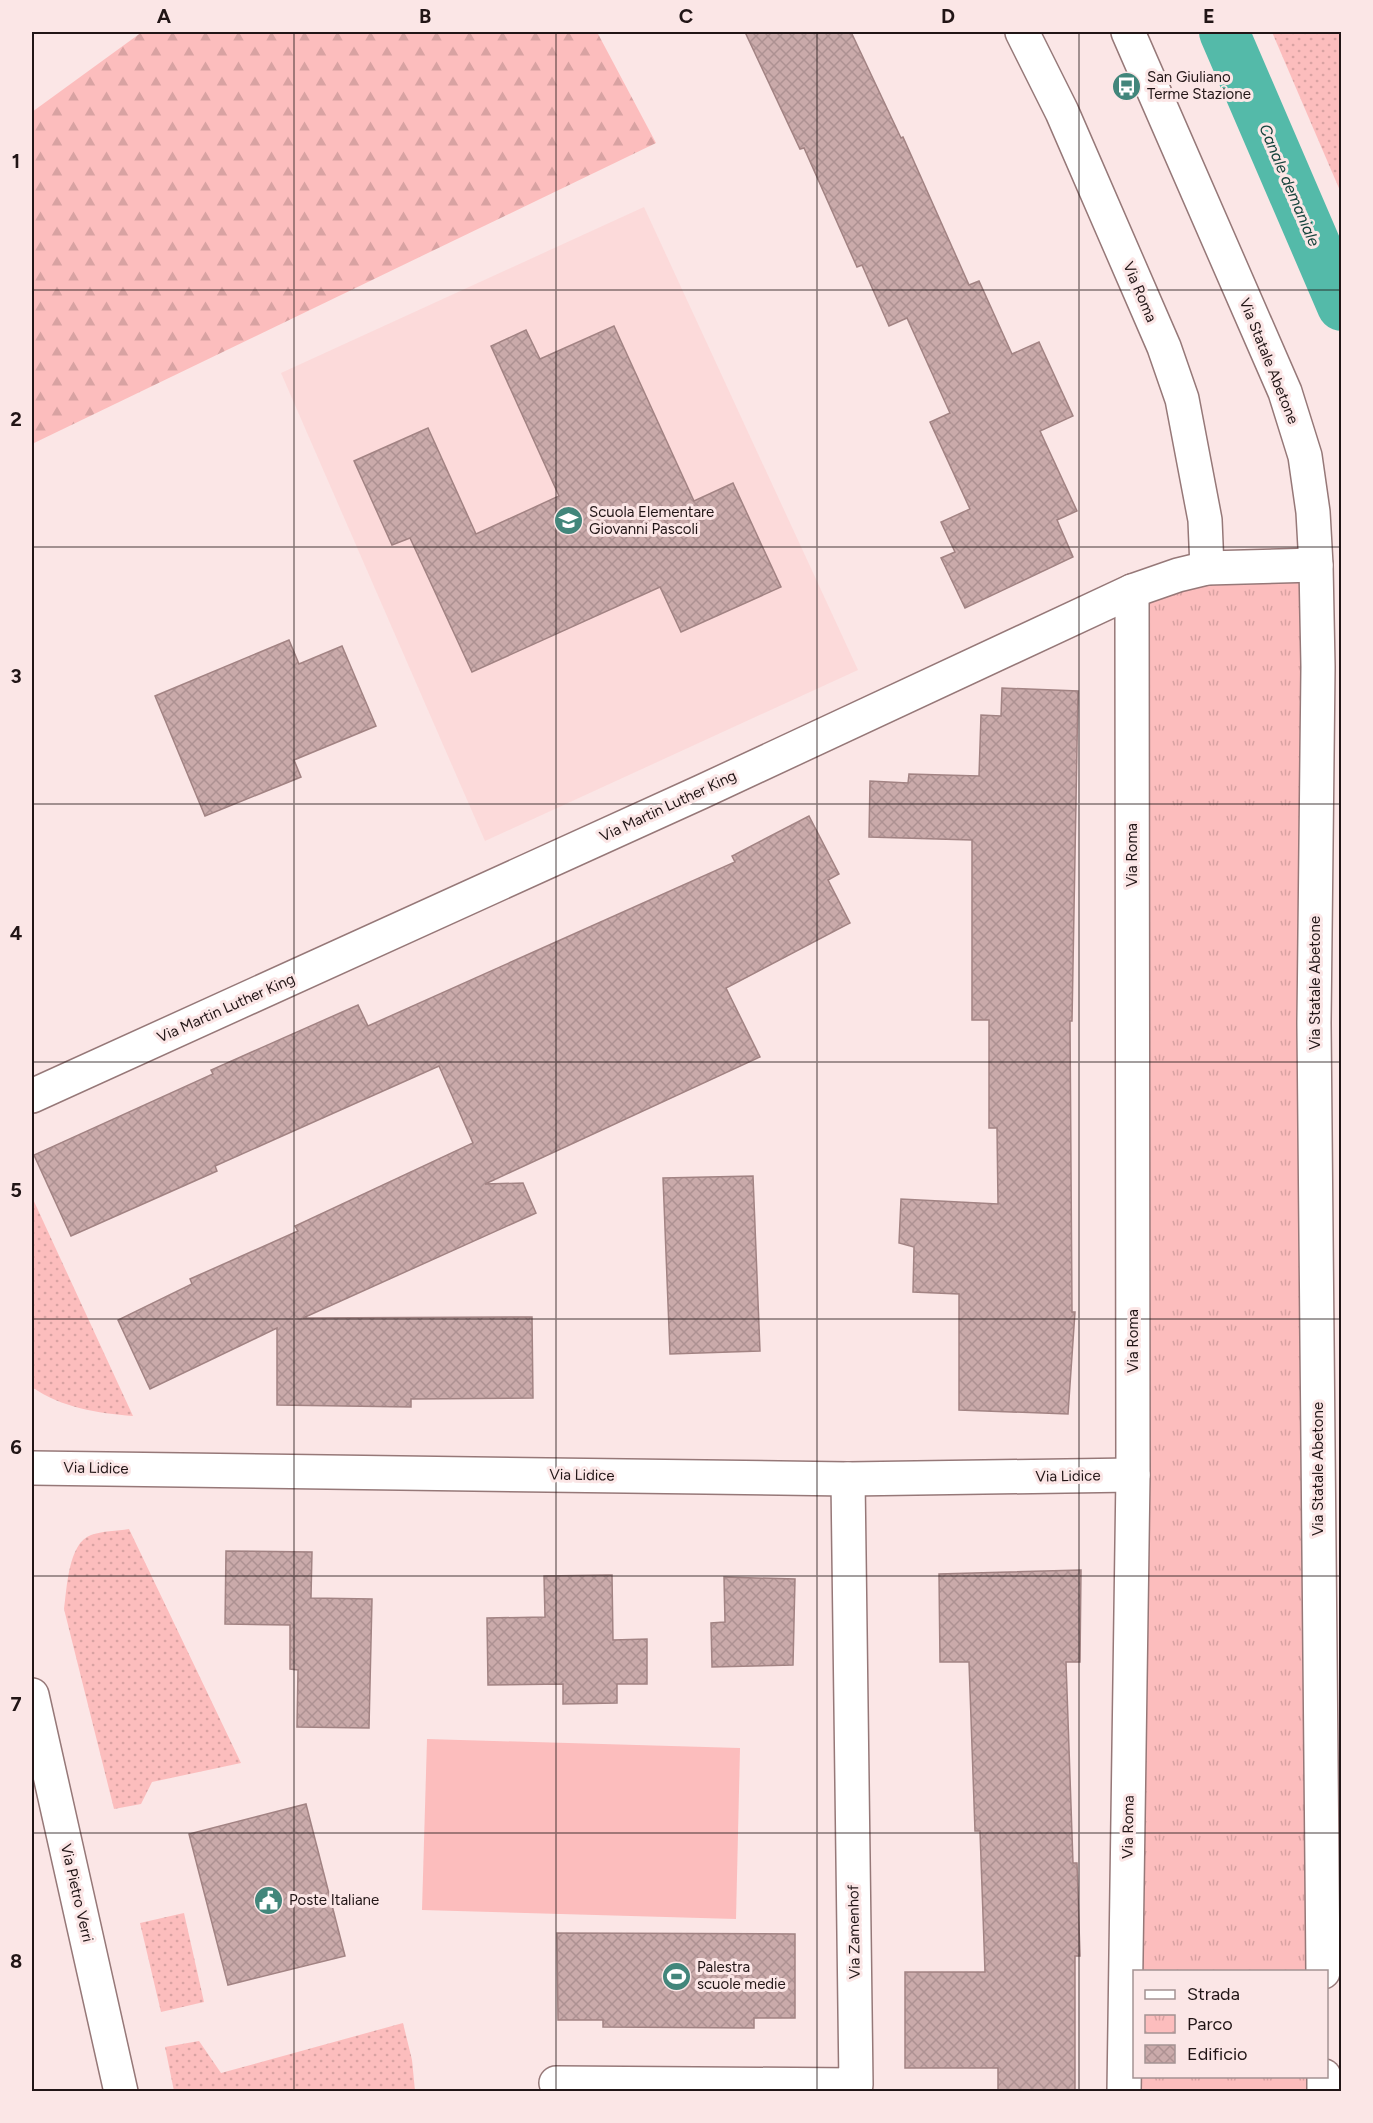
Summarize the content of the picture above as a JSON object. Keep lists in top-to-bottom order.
{
  "streets": {
    "street": [
      "Via Roma",
      "Via Statale Abetone",
      "Via Martin Luther King",
      "Via Lidice",
      "Via Pietro Verri",
      "Via Zamenhof"
    ]
  },
  "crossings": [
    ["Via Roma", "Via Martin Luther King"],
    ["Via Roma", "Via Lidice"],
    ["Via Statale Abetone", "Via Martin Luther King"],
    ["Via Lidice", "Via Zamenhof"]
  ],
  "water": ["Canale demaniale"],
  "places": {
    "bus stop": ["San Giuliano Terme Stazione"],
    "school or university": ["Scuola Elementare Giovanni Pascoli"],
    "public building": ["Poste Italiane"],
    "sports": ["Palestra scuole medie"]
  },
  "legend": ["Strada", "Parco", "Edificio"],
  "grid": {
    "columns": [
      "A",
      "B",
      "C",
      "D",
      "E"
    ],
    "rows": [
      "1",
      "2",
      "3",
      "4",
      "5",
      "6",
      "7",
      "8"
    ]
  }
}
